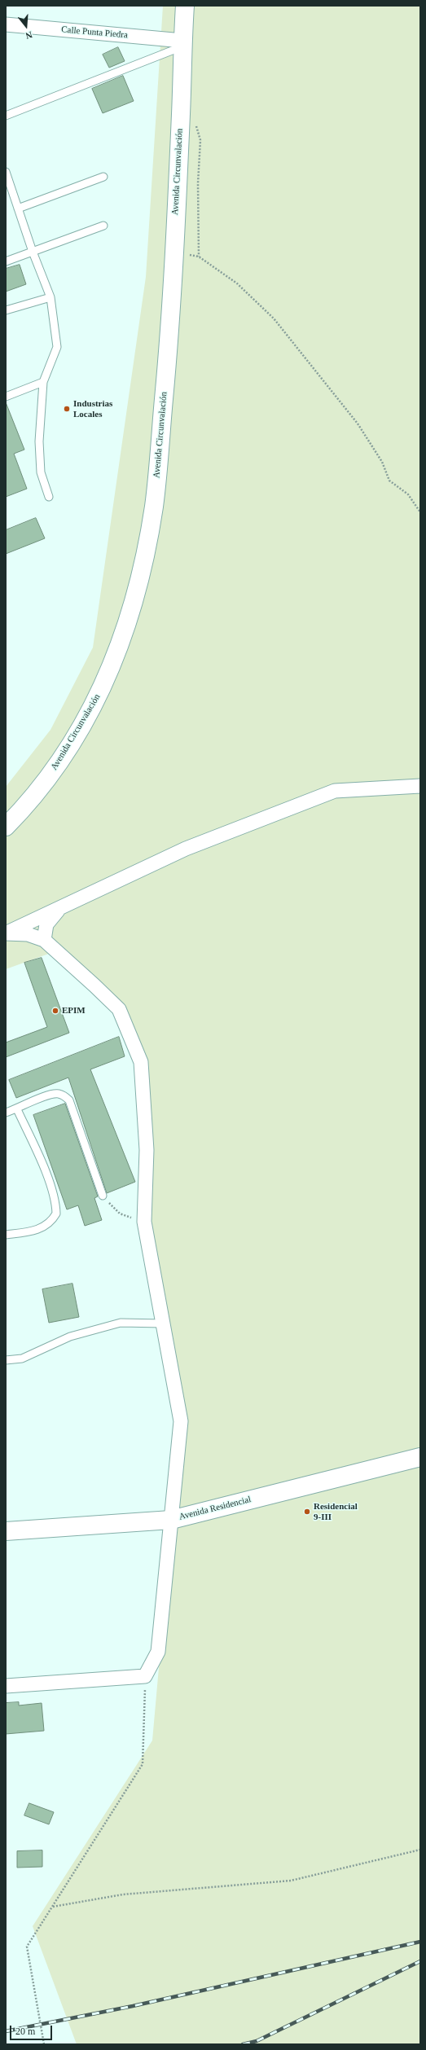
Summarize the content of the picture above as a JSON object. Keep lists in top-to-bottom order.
{
  "streets": {
    "main road": ["Avenida Circunvalación", "Avenida Residencial"],
    "street": ["Calle Punta Piedra"]
  },
  "crossings": [
    ["Calle Punta Piedra", "Avenida Circunvalación"]
  ],
  "places": ["Industrias Locales", "EPIM", "Residencial 9-III"],
  "scale_bar": "20 m",
  "north": "bottom"
}
